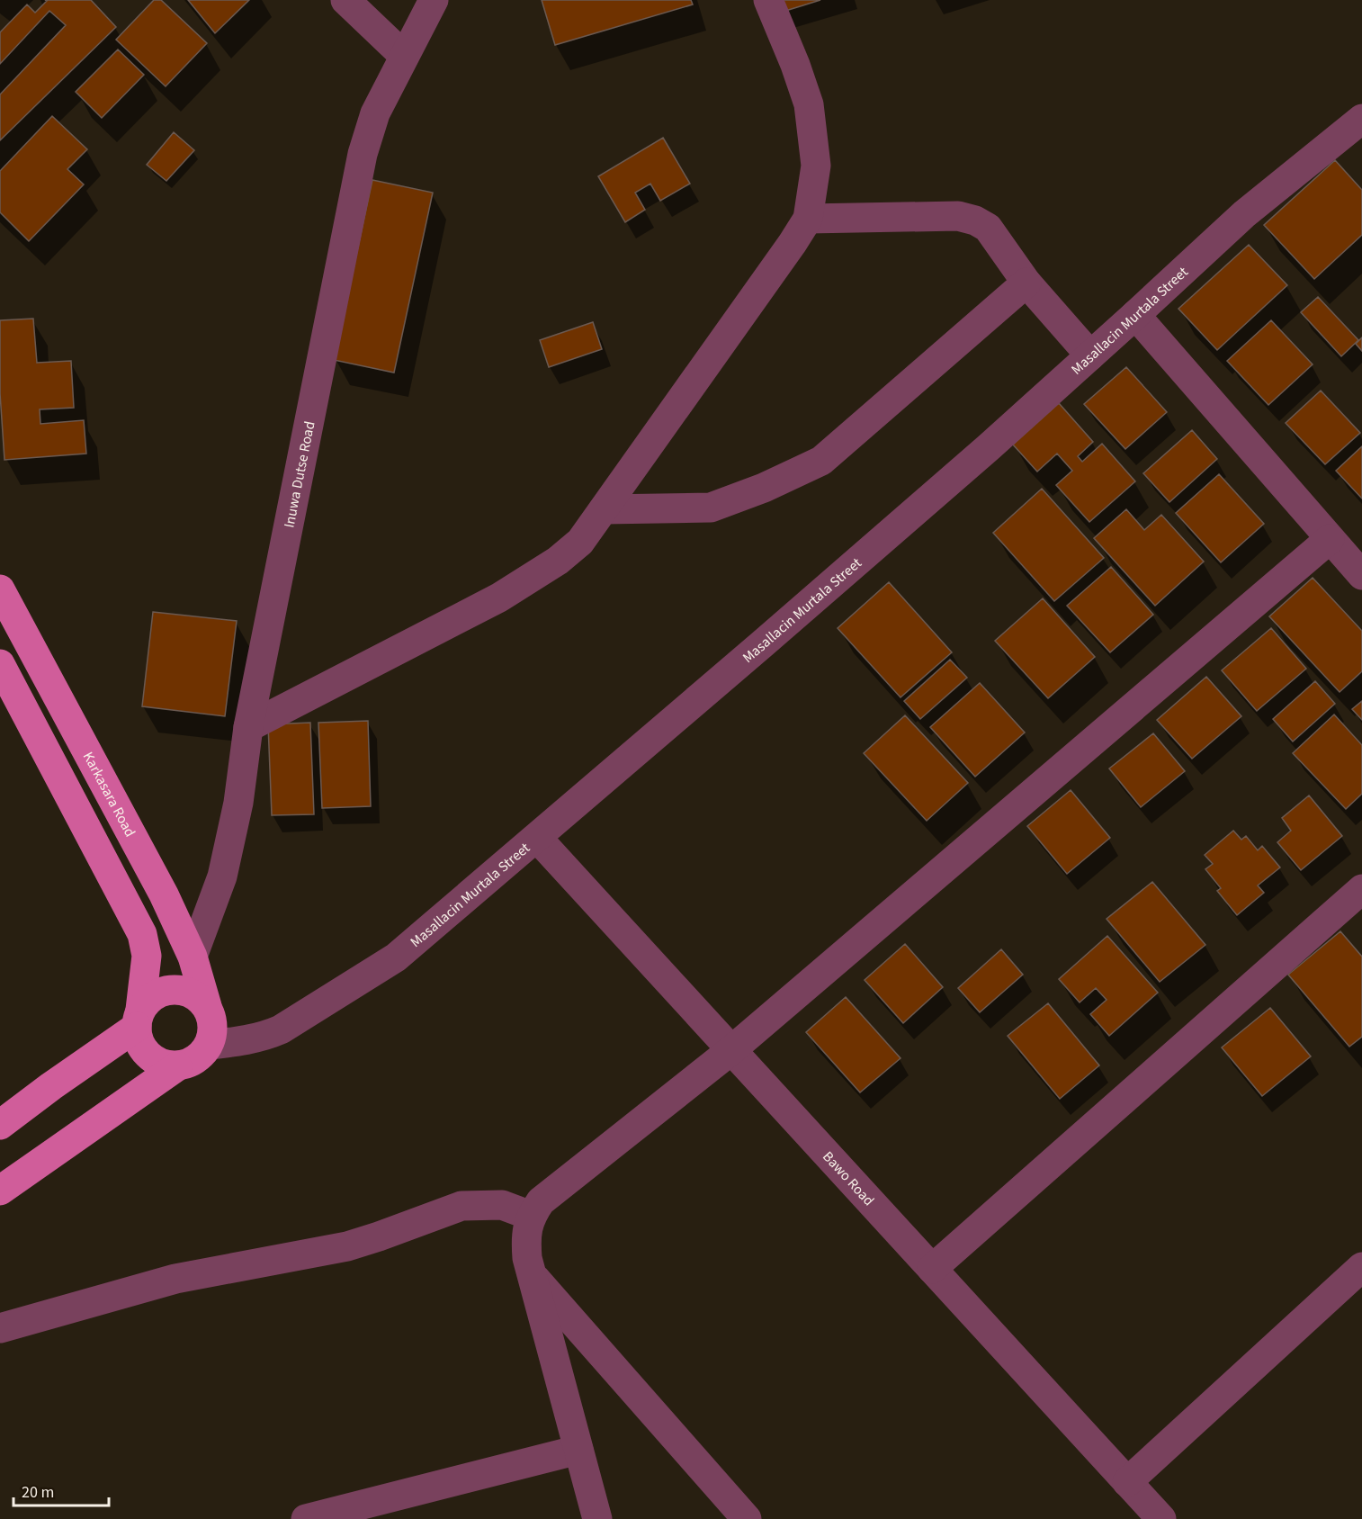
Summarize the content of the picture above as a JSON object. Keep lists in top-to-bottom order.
{
  "streets": {
    "main road": ["Karkasara Road"],
    "street": ["Masallacin Murtala Street", "Inuwa Dutse Road", "Bawo Road"]
  },
  "crossings": [
    ["Masallacin Murtala Street", "Karkasara Road"],
    ["Masallacin Murtala Street", "Bawo Road"],
    ["Inuwa Dutse Road", "Karkasara Road"]
  ],
  "scale_bar": "20 m"
}
